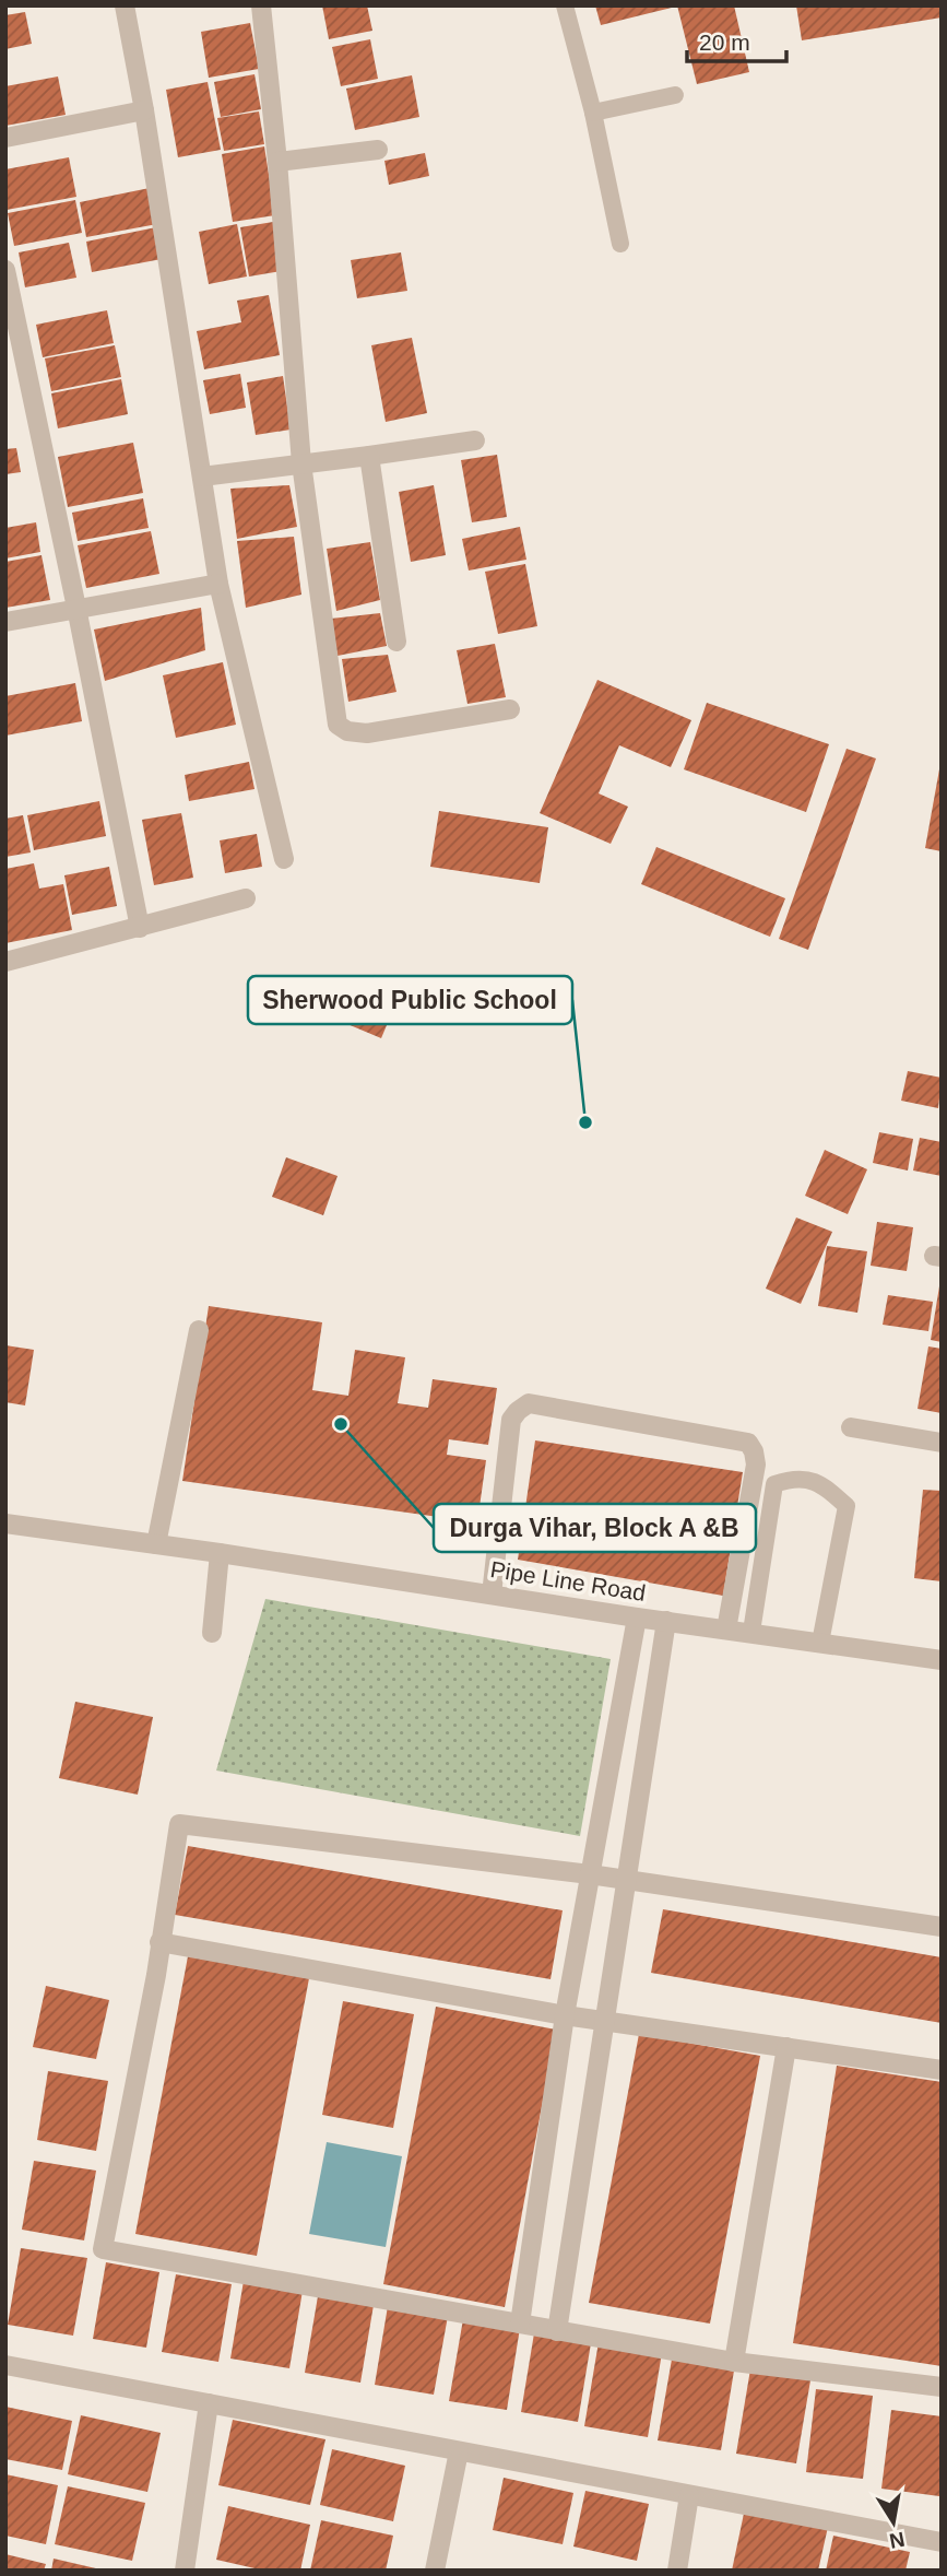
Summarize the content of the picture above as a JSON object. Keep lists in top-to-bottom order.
{
  "streets": {
    "street": ["Pipe Line Road"]
  },
  "places": ["Sherwood Public School", "Durga Vihar, Block A &B"],
  "scale_bar": "20 m",
  "north": "bottom"
}
